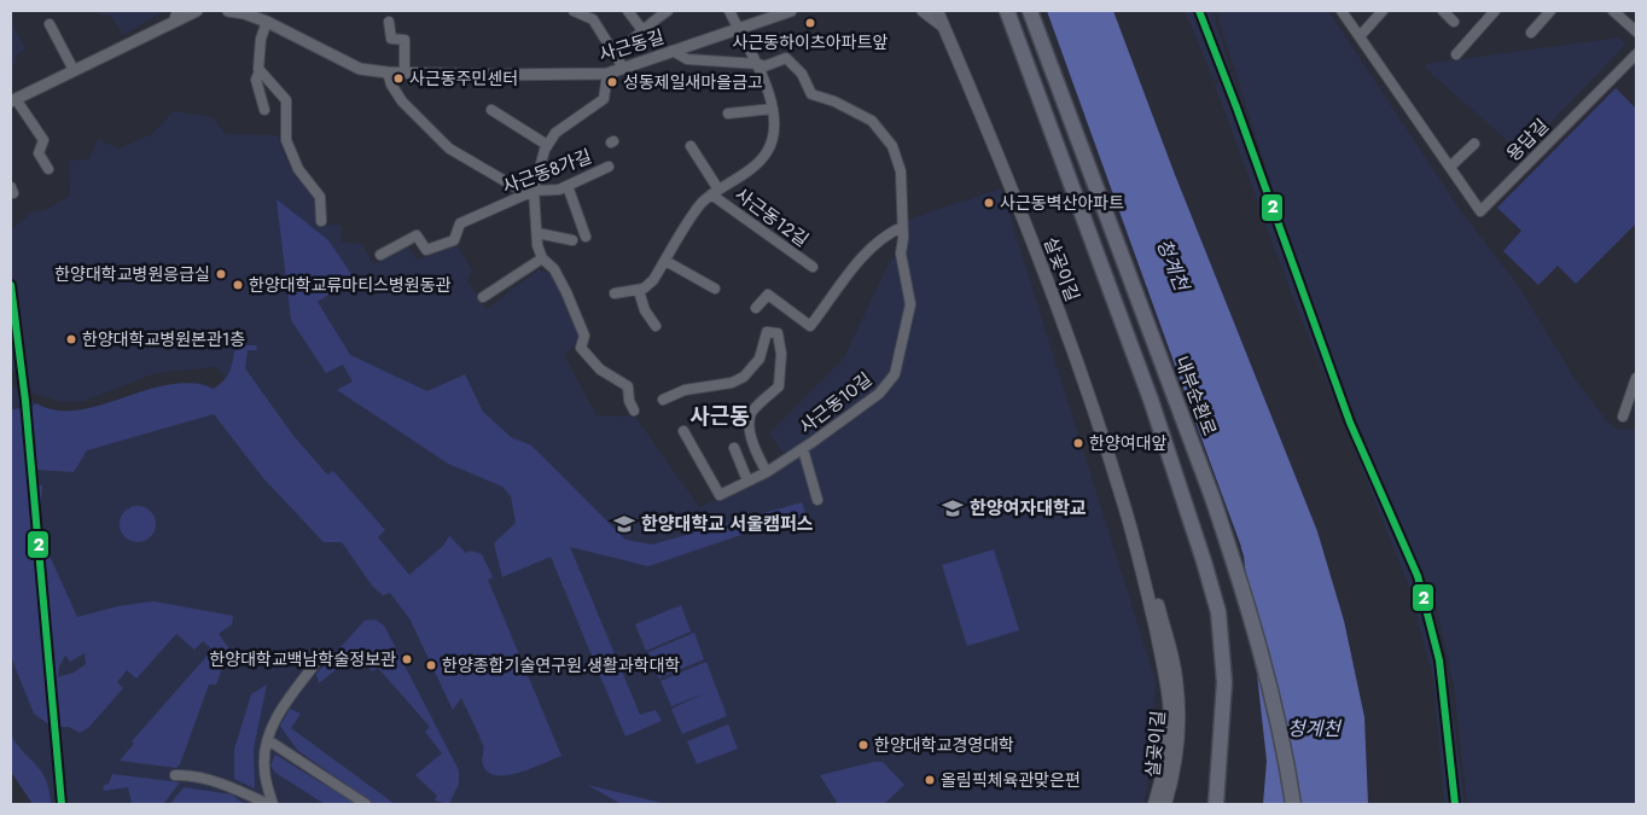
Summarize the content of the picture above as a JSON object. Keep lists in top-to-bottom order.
{
  "streets": {
    "highway": ["내부순환로"],
    "main road": ["살곶이길"],
    "street": [
      "사근동길",
      "용답길",
      "사근동8가길",
      "사근동12길",
      "사근동10길"
    ]
  },
  "crossings": [
    ["사근동길", "사근동12길"]
  ],
  "districts": ["사근동"],
  "water": ["청계천"],
  "places": {
    "other": [
      "사근동하이츠아파트앞",
      "사근동주민센터",
      "성동제일새마을금고",
      "사근동벽산아파트",
      "한양대학교병원응급실",
      "한양대학교류마티스병원동관",
      "한양대학교병원본관1층",
      "한양여대앞",
      "한양대학교백남학술정보관",
      "한양종합기술연구원.생활과학대학",
      "한양대학교경영대학",
      "올림픽체육관맞은편"
    ],
    "school or university": ["한양여자대학교", "한양대학교 서울캠퍼스"]
  },
  "lines": ["transit line 2"]
}
